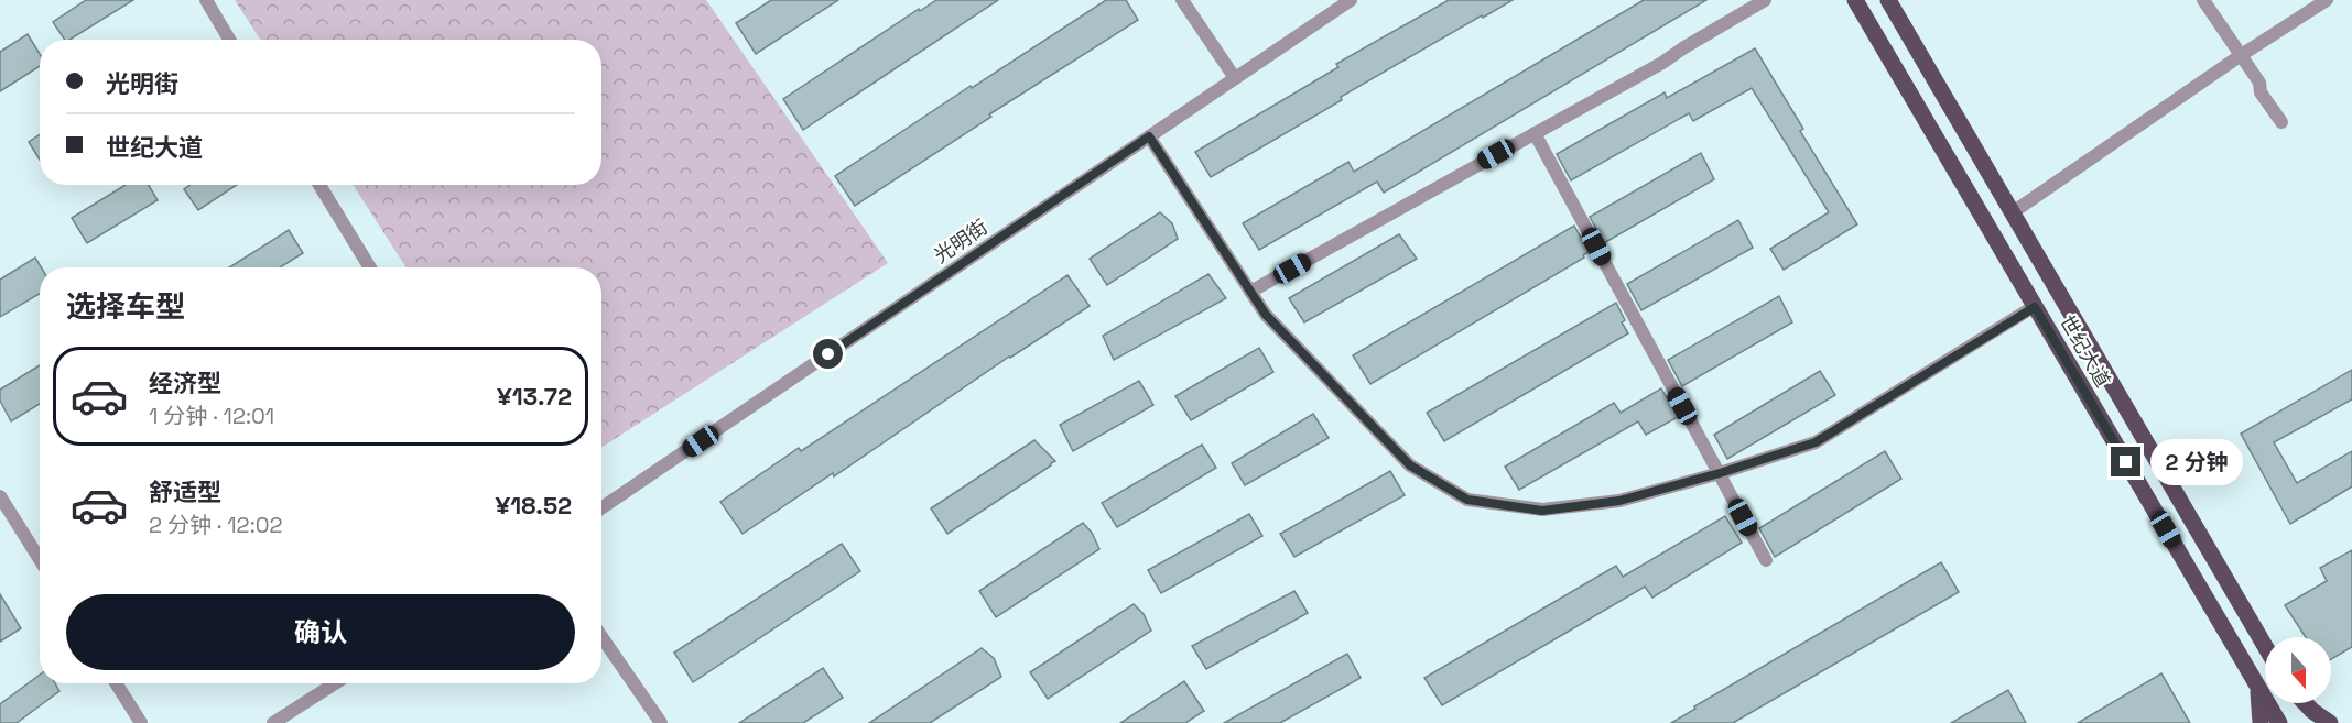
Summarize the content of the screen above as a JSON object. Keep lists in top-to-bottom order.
{
  "streets": {
    "main road": ["世纪大道"],
    "street": ["光明街"]
  },
  "north": "bottom",
  "page": {
    "banner": ["光明街", "世纪大道"],
    "heading": "选择车型",
    "list": [
      {
        "name": "经济型",
        "note": "1 分钟 · 12:01",
        "value": "¥13.72"
      },
      {
        "name": "舒适型",
        "note": "2 分钟 · 12:02",
        "value": "¥18.52"
      }
    ],
    "bubble": "2 分钟",
    "buttons": "确认"
  }
}
